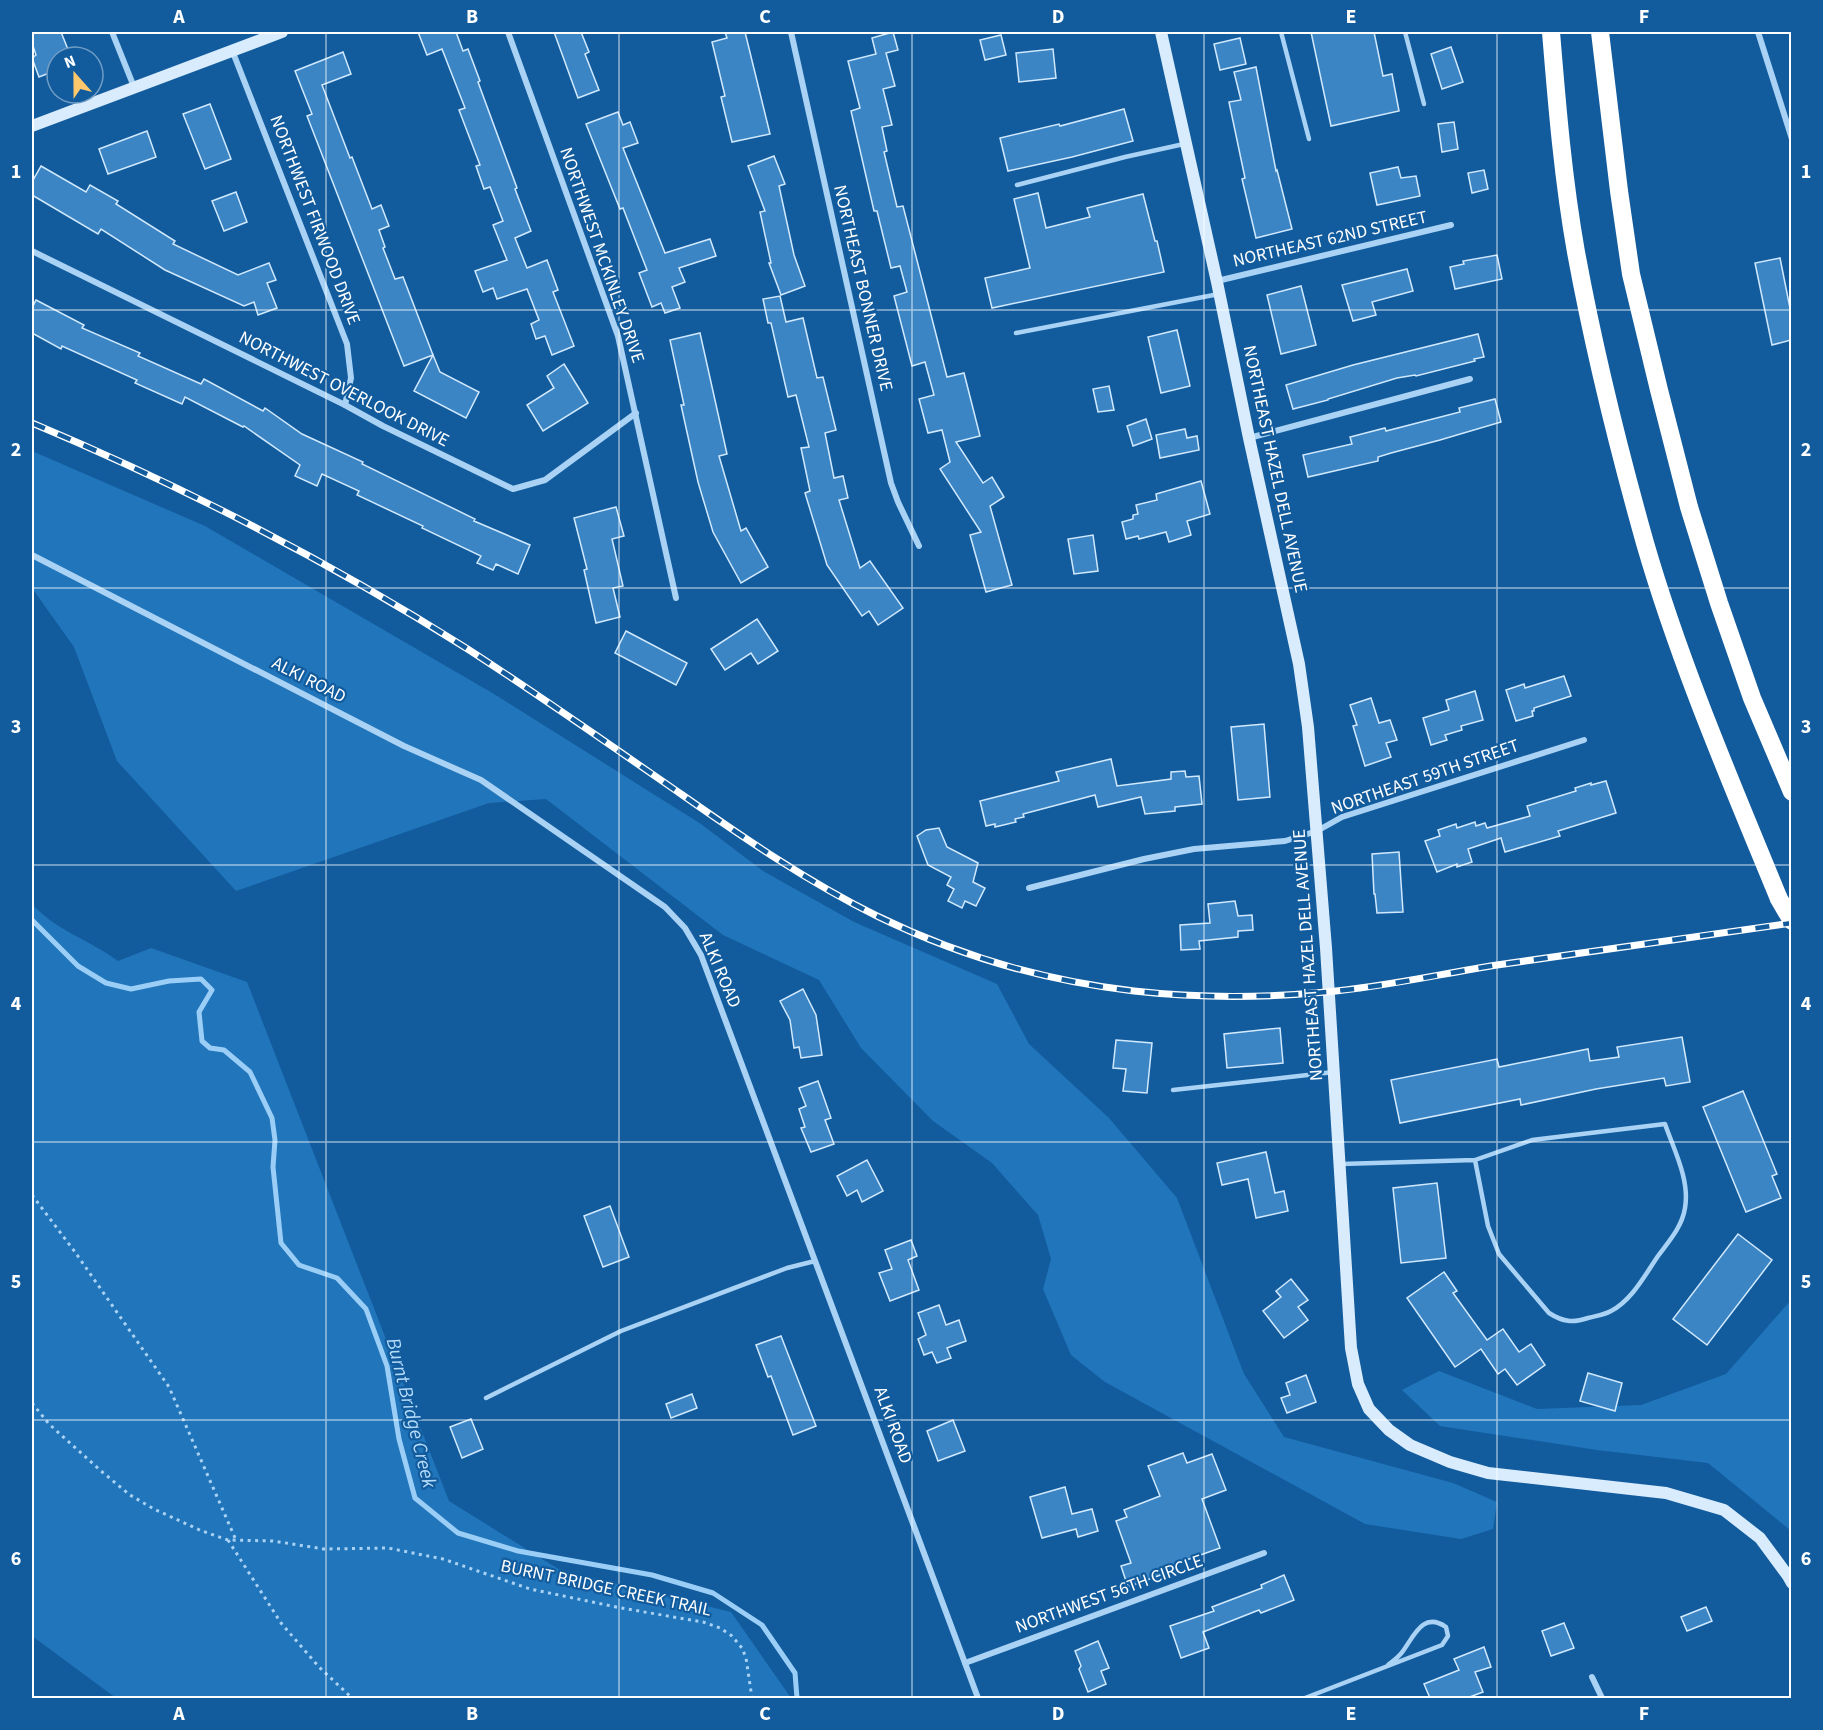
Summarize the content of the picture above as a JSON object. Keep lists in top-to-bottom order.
{
  "streets": {
    "street": [
      "NORTHWEST FIRWOOD DRIVE",
      "NORTHEAST 62ND STREET",
      "NORTHWEST MCKINLEY DRIVE",
      "NORTHEAST BONNER DRIVE",
      "NORTHWEST OVERLOOK DRIVE",
      "NORTHEAST HAZEL DELL AVENUE",
      "ALKI ROAD",
      "NORTHEAST 59TH STREET",
      "NORTHWEST 56TH CIRCLE"
    ],
    "path": ["BURNT BRIDGE CREEK TRAIL"]
  },
  "crossings": [
    ["NORTHWEST FIRWOOD DRIVE", "NORTHWEST OVERLOOK DRIVE"],
    ["NORTHEAST 62ND STREET", "NORTHEAST HAZEL DELL AVENUE"],
    ["NORTHWEST MCKINLEY DRIVE", "NORTHWEST OVERLOOK DRIVE"],
    ["NORTHEAST HAZEL DELL AVENUE", "NORTHEAST 59TH STREET"],
    ["ALKI ROAD", "NORTHWEST 56TH CIRCLE"]
  ],
  "water": ["Burnt Bridge Creek"],
  "north": "top",
  "grid": {
    "columns": [
      "A",
      "B",
      "C",
      "D",
      "E",
      "F"
    ],
    "rows": [
      "1",
      "2",
      "3",
      "4",
      "5",
      "6"
    ]
  }
}
